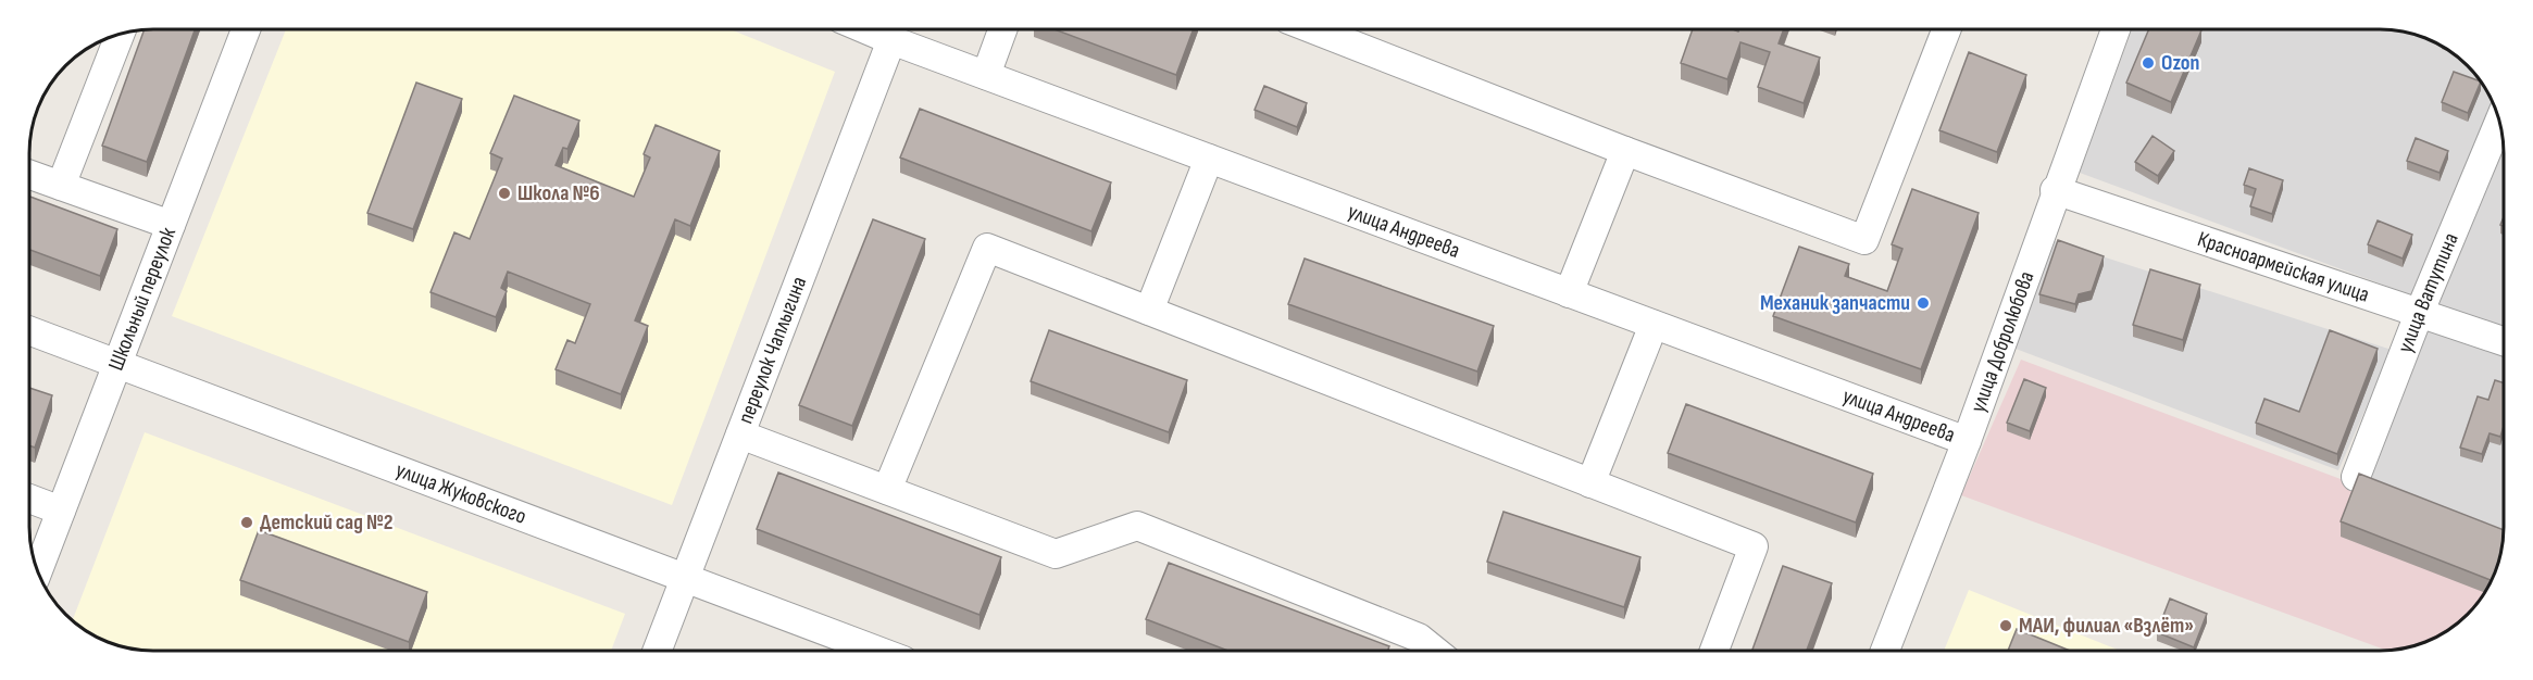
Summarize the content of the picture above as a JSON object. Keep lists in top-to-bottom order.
{
  "streets": {
    "street": [
      "улица Андреева",
      "Красноармейская улица",
      "улица Ватутина",
      "Школьный переулок",
      "улица Добролюбова",
      "переулок Чаплыгина",
      "улица Жуковского"
    ]
  },
  "crossings": [
    ["улица Андреева", "улица Добролюбова"],
    ["улица Андреева", "переулок Чаплыгина"],
    ["Красноармейская улица", "улица Ватутина"],
    ["Красноармейская улица", "улица Добролюбова"],
    ["Школьный переулок", "улица Жуковского"],
    ["переулок Чаплыгина", "улица Жуковского"]
  ],
  "places": [
    "Ozon",
    "Школа №6",
    "Механик запчасти",
    "Детский сад №2",
    "МАИ, филиал «Взлёт»"
  ]
}
